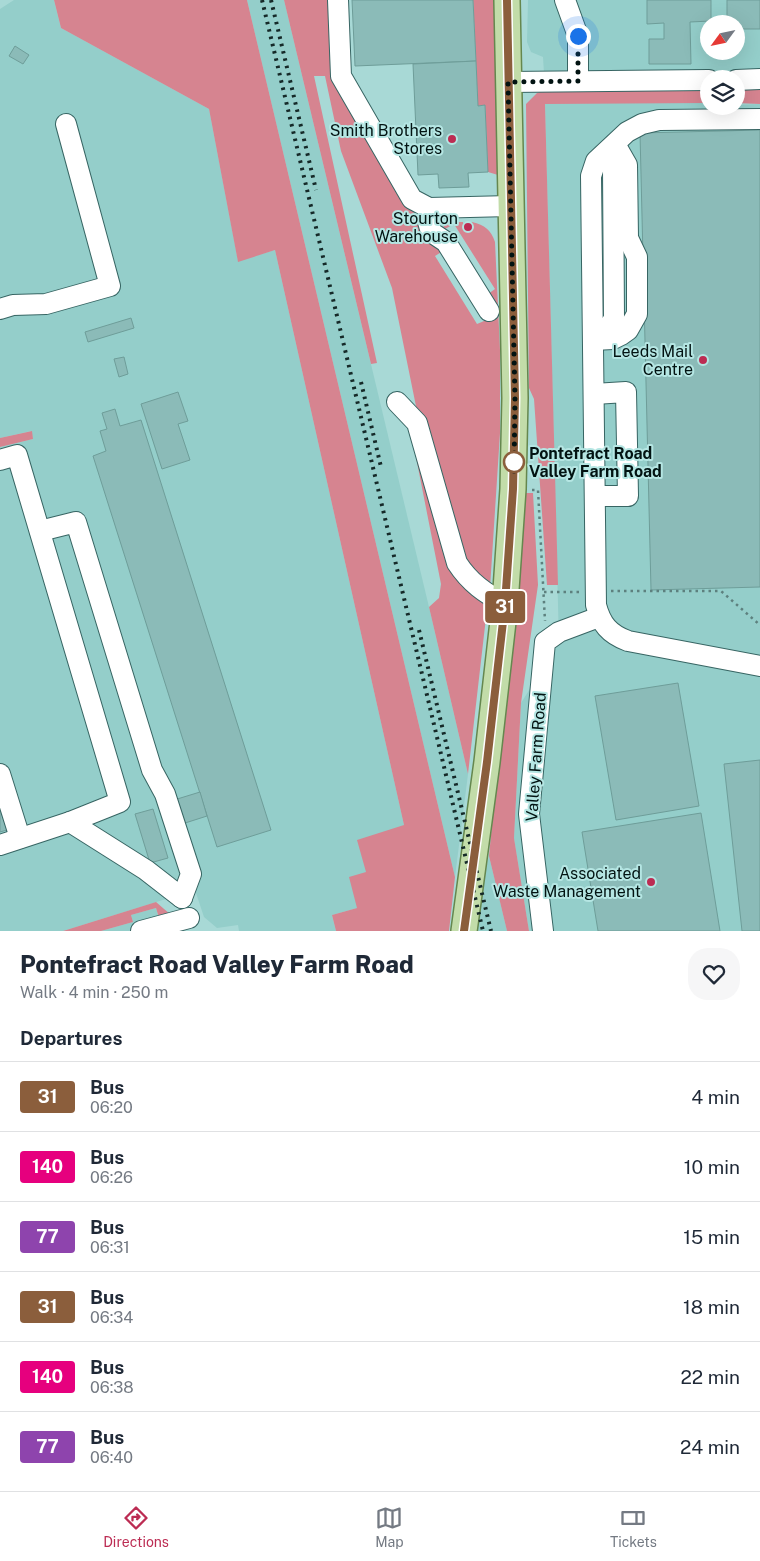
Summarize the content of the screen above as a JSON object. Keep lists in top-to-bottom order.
{
  "streets": {
    "street": ["Valley Farm Road"]
  },
  "places": [
    "Smith Brothers Stores",
    "Stourton Warehouse",
    "Leeds Mail Centre",
    "Pontefract Road Valley Farm Road",
    "Associated Waste Management"
  ],
  "lines": ["bus line 31"],
  "north": "bottom left",
  "page": {
    "on_map": "31",
    "heading": [
      ["Pontefract Road Valley Farm Road", "Walk · 4 min · 250 m"],
      "Departures"
    ],
    "list": [
      {
        "mark": "31",
        "name": "Bus",
        "note": "06:20",
        "value": "4 min"
      },
      {
        "mark": "140",
        "name": "Bus",
        "note": "06:26",
        "value": "10 min"
      },
      {
        "mark": "77",
        "name": "Bus",
        "note": "06:31",
        "value": "15 min"
      },
      {
        "mark": "31",
        "name": "Bus",
        "note": "06:34",
        "value": "18 min"
      },
      {
        "mark": "140",
        "name": "Bus",
        "note": "06:38",
        "value": "22 min"
      },
      {
        "mark": "77",
        "name": "Bus",
        "note": "06:40",
        "value": "24 min"
      }
    ],
    "tabs": ["Directions", "Map", "Tickets"]
  }
}
